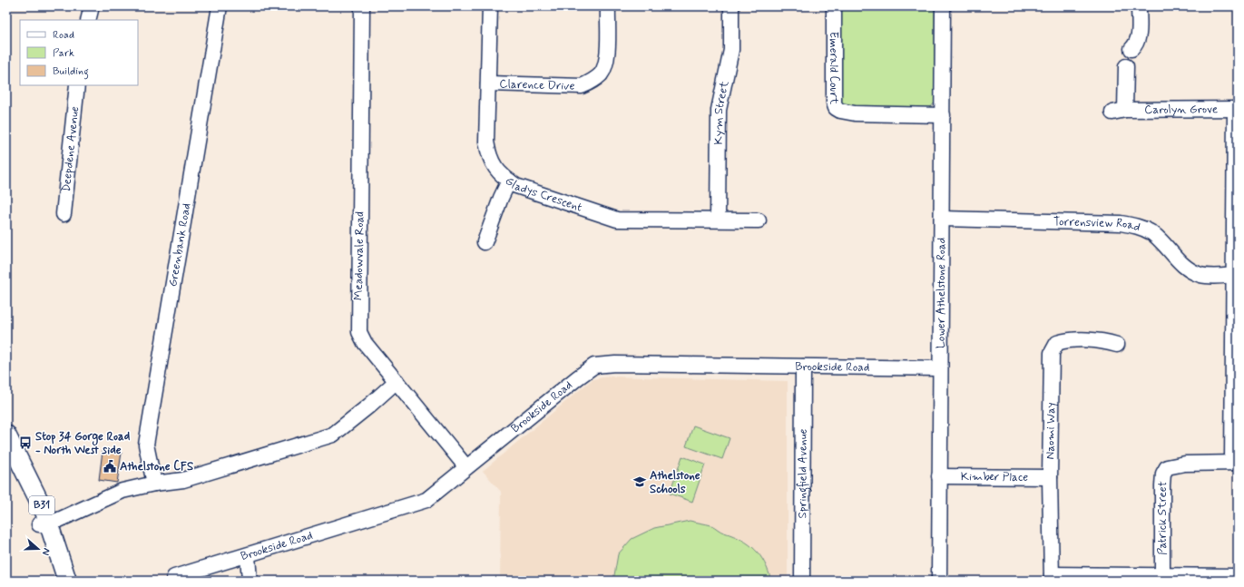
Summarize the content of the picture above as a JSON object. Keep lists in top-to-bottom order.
{
  "streets": {
    "main road": ["B31"],
    "street": [
      "Emerald Court",
      "Clarence Drive",
      "Carolyn Grove",
      "Kym Street",
      "Deepdene Avenue",
      "Gladys Crescent",
      "Torrensview Road",
      "Greenbank Road",
      "Meadowvale Road",
      "Lower Athelstone Road",
      "Brookside Road",
      "Naomi Way",
      "Springfield Avenue",
      "Kimber Place",
      "Patrick Street"
    ]
  },
  "crossings": [
    ["Emerald Court", "Lower Athelstone Road"],
    ["Clarence Drive", "Gladys Crescent"],
    ["Kym Street", "Gladys Crescent"],
    ["Torrensview Road", "Lower Athelstone Road"],
    ["Meadowvale Road", "Brookside Road"],
    ["Lower Athelstone Road", "Brookside Road"],
    ["Lower Athelstone Road", "Kimber Place"],
    ["Brookside Road", "Springfield Avenue"],
    ["Naomi Way", "Kimber Place"]
  ],
  "places": {
    "bus stop": ["Stop 34 Gorge Road - North West side"],
    "public building": ["Athelstone CFS"],
    "school or university": ["Athelstone Schools"]
  },
  "legend": ["Road", "Park", "Building"],
  "north": "right"
}
